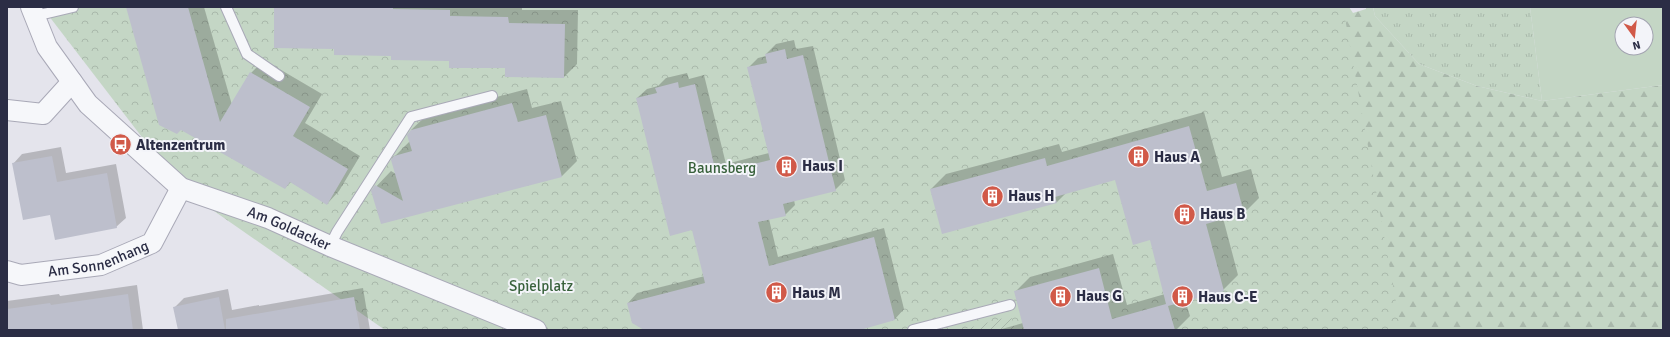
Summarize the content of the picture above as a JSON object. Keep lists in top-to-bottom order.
{
  "streets": {
    "street": ["Am Goldacker", "Am Sonnenhang"]
  },
  "crossings": [
    ["Am Goldacker", "Am Sonnenhang"]
  ],
  "parks": ["Baunsberg", "Spielplatz"],
  "places": {
    "bus stop": ["Altenzentrum"],
    "building": [
      "Haus A",
      "Haus I",
      "Haus H",
      "Haus B",
      "Haus M",
      "Haus G",
      "Haus C-E"
    ]
  },
  "north": "bottom"
}
